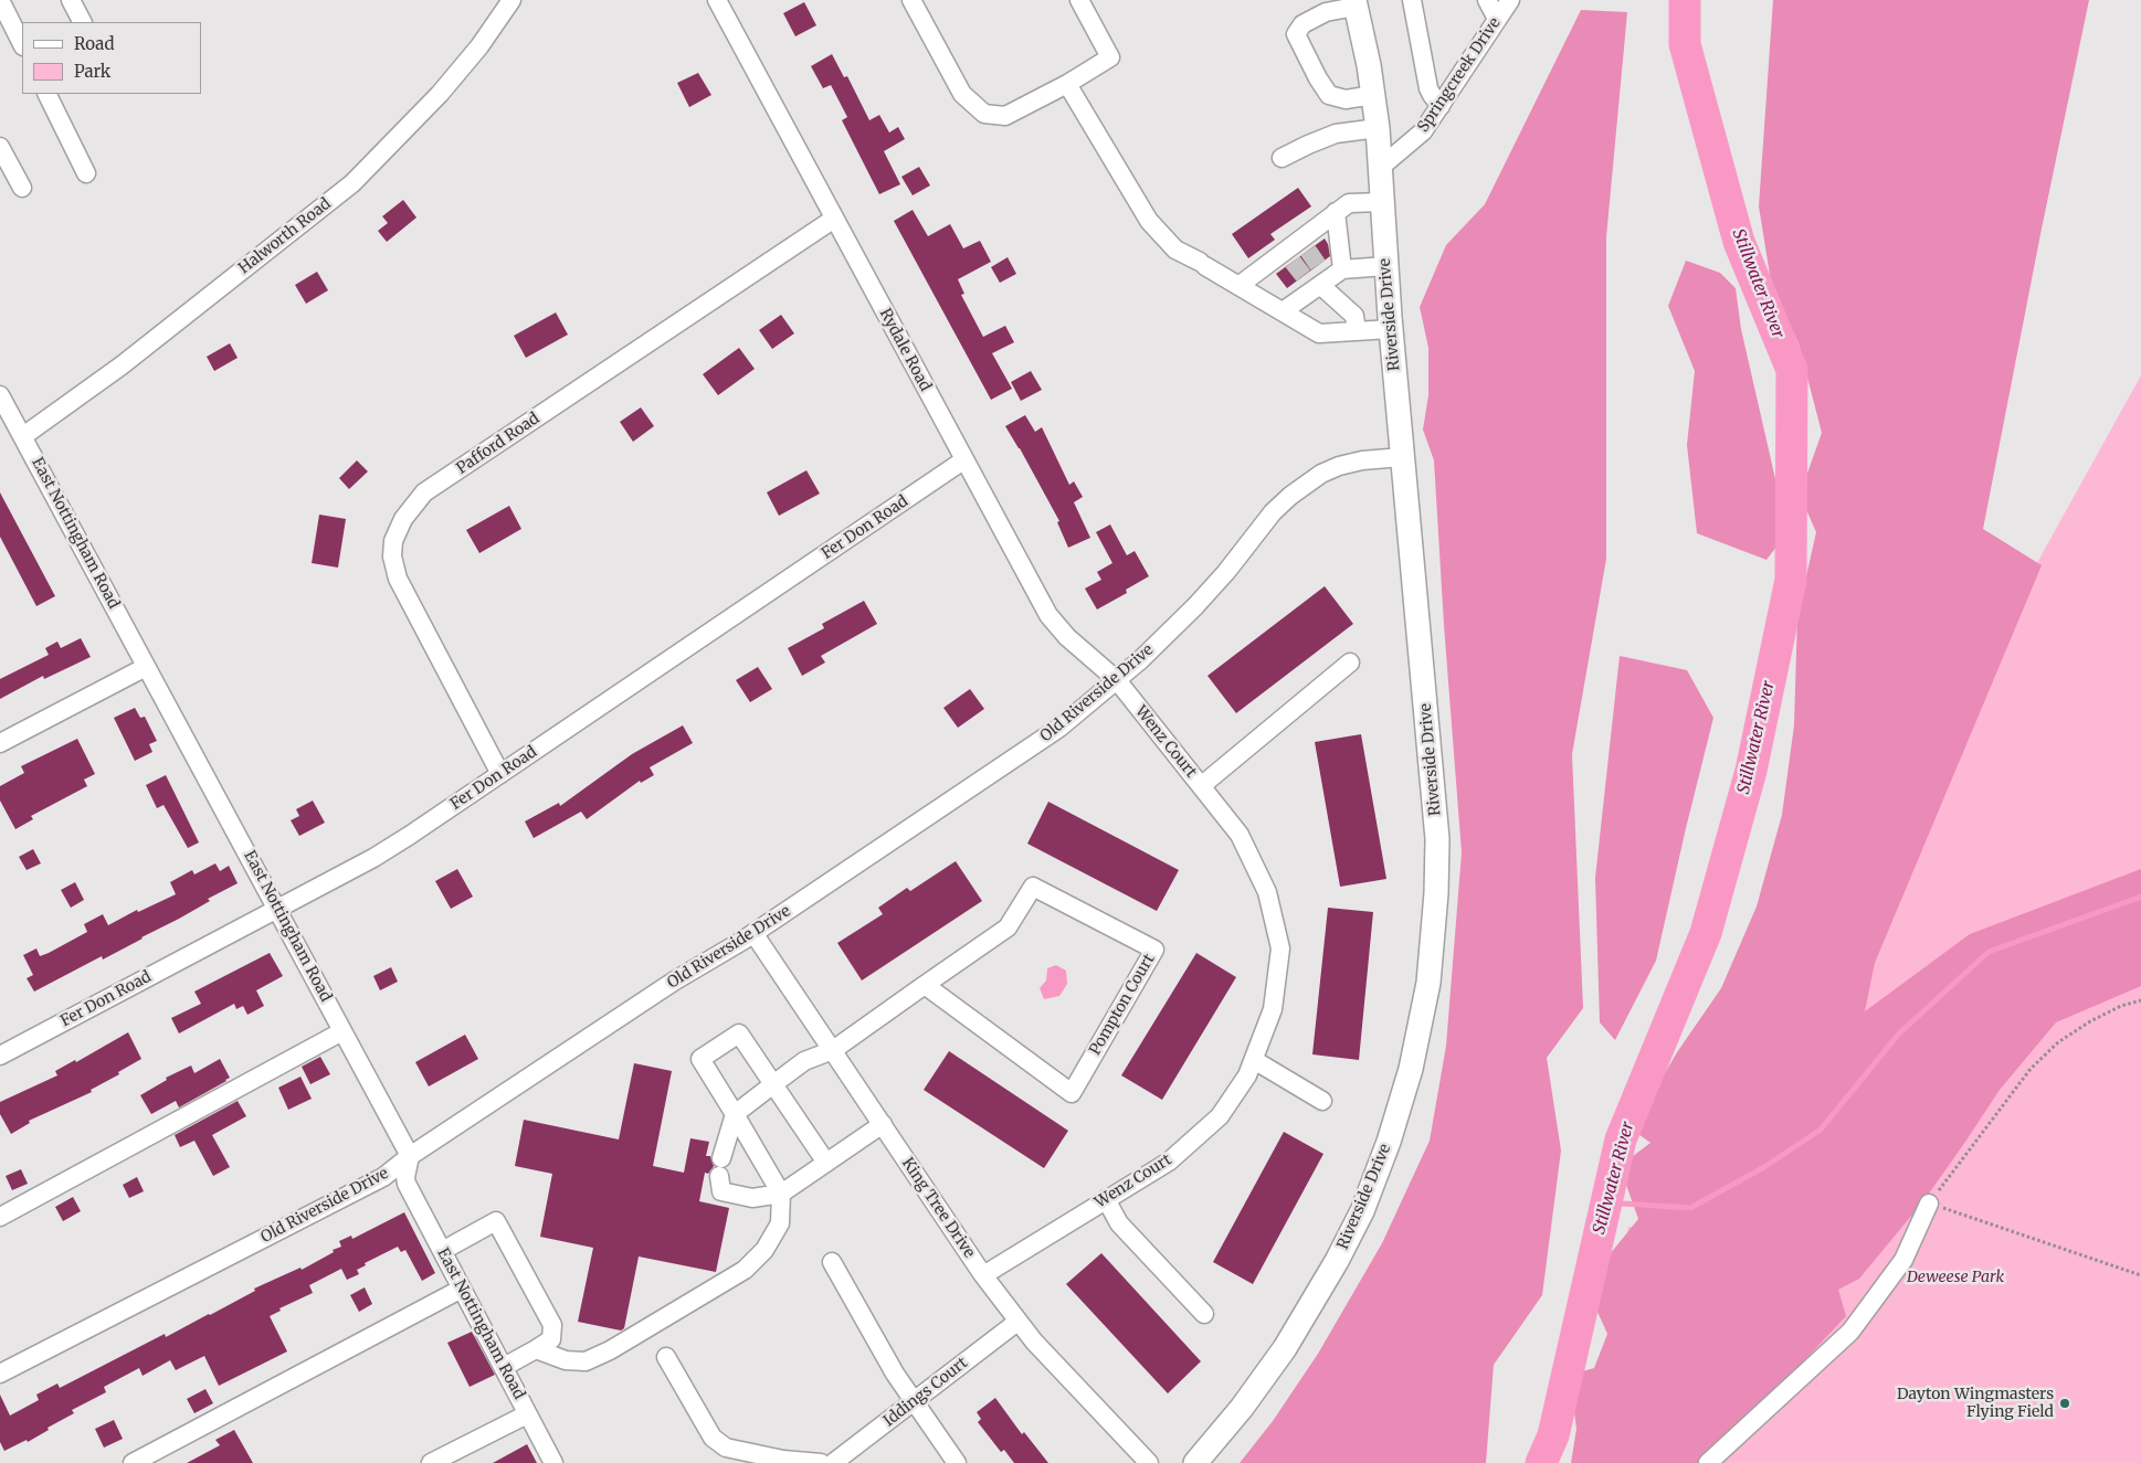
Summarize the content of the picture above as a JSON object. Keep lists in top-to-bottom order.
{
  "streets": {
    "main road": ["Riverside Drive"],
    "street": [
      "Springcreek Drive",
      "Halworth Road",
      "Rydale Road",
      "Pafford Road",
      "Fer Don Road",
      "East Nottingham Road",
      "Old Riverside Drive",
      "Wenz Court",
      "Pompton Court",
      "King Tree Drive",
      "Iddings Court"
    ]
  },
  "crossings": [
    ["Springcreek Drive", "Riverside Drive"],
    ["Halworth Road", "East Nottingham Road"],
    ["Riverside Drive", "Old Riverside Drive"],
    ["Rydale Road", "Pafford Road"],
    ["Rydale Road", "Fer Don Road"],
    ["Rydale Road", "Old Riverside Drive"],
    ["Rydale Road", "Wenz Court"],
    ["Pafford Road", "Fer Don Road"],
    ["Fer Don Road", "East Nottingham Road"],
    ["East Nottingham Road", "Old Riverside Drive"],
    ["Old Riverside Drive", "Wenz Court"],
    ["Old Riverside Drive", "King Tree Drive"],
    ["Wenz Court", "King Tree Drive"],
    ["Pompton Court", "King Tree Drive"],
    ["King Tree Drive", "Iddings Court"]
  ],
  "water": ["Stillwater River"],
  "parks": ["Deweese Park"],
  "places": ["Dayton Wingmasters Flying Field"],
  "legend": ["Road", "Park"]
}
